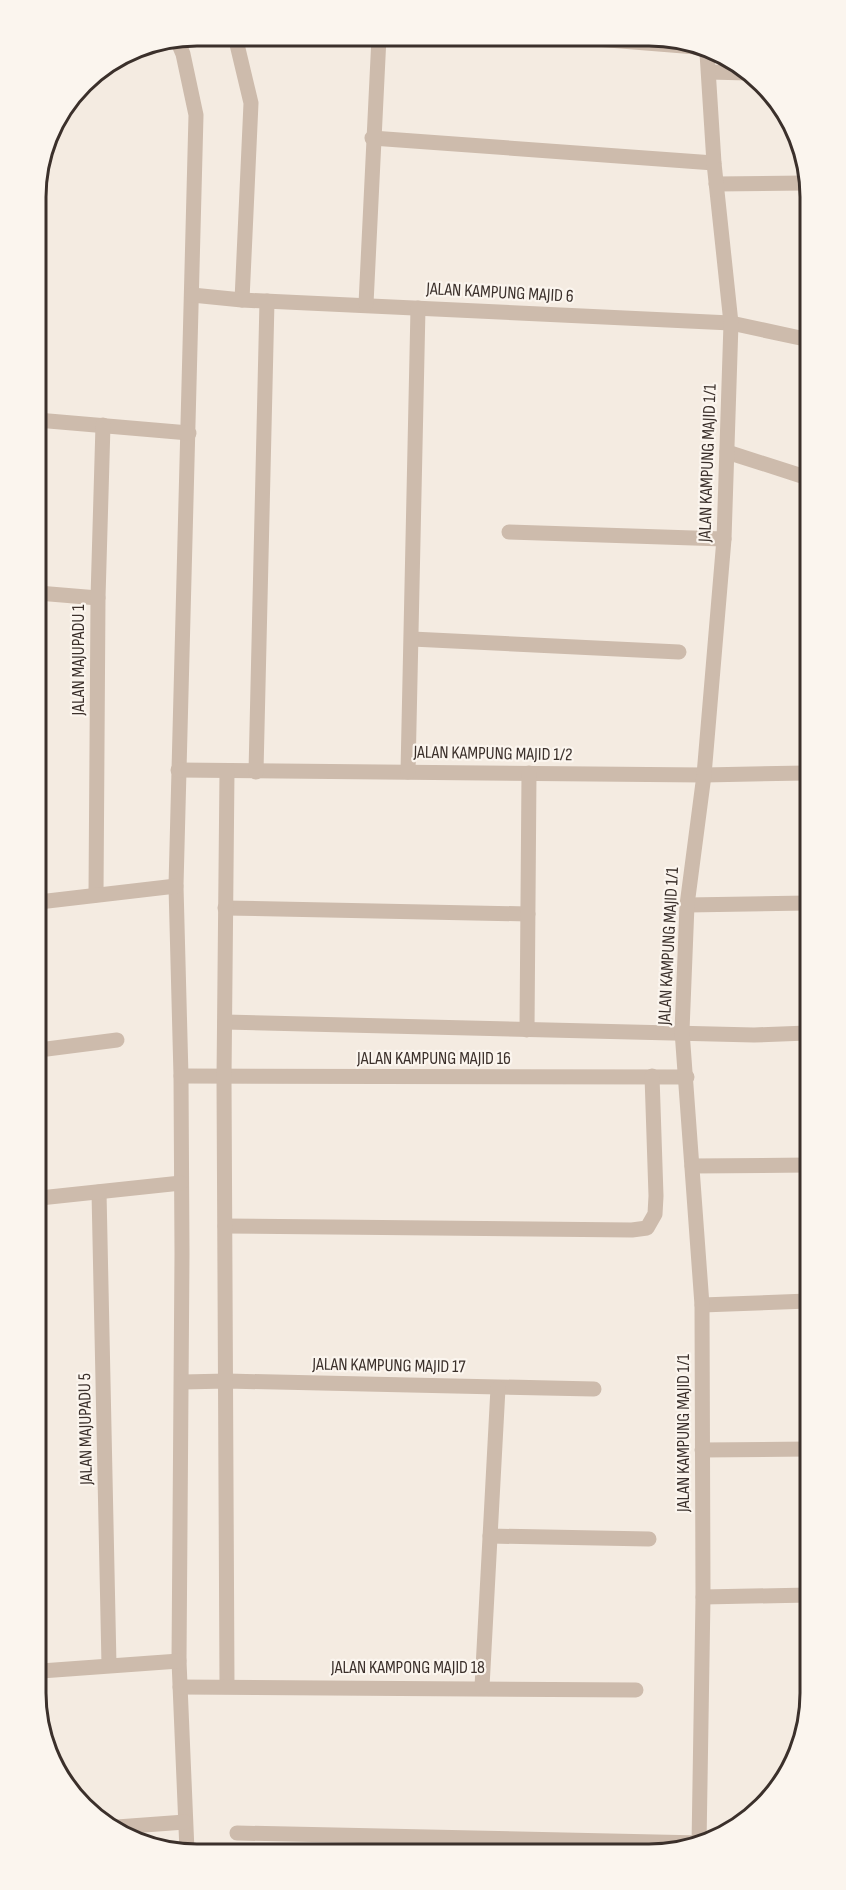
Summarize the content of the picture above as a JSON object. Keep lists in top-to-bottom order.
{
  "streets": {
    "street": [
      "JALAN KAMPUNG MAJID 6",
      "JALAN KAMPUNG MAJID 1/1",
      "JALAN MAJUPADU 1",
      "JALAN KAMPUNG MAJID 1/2",
      "JALAN KAMPUNG MAJID 16",
      "JALAN KAMPUNG MAJID 17",
      "JALAN MAJUPADU 5",
      "JALAN KAMPONG MAJID 18"
    ]
  },
  "crossings": [
    ["JALAN KAMPUNG MAJID 6", "JALAN KAMPUNG MAJID 1/1"],
    ["JALAN KAMPUNG MAJID 1/1", "JALAN KAMPUNG MAJID 1/2"],
    ["JALAN KAMPUNG MAJID 1/1", "JALAN KAMPUNG MAJID 16"]
  ]
}
